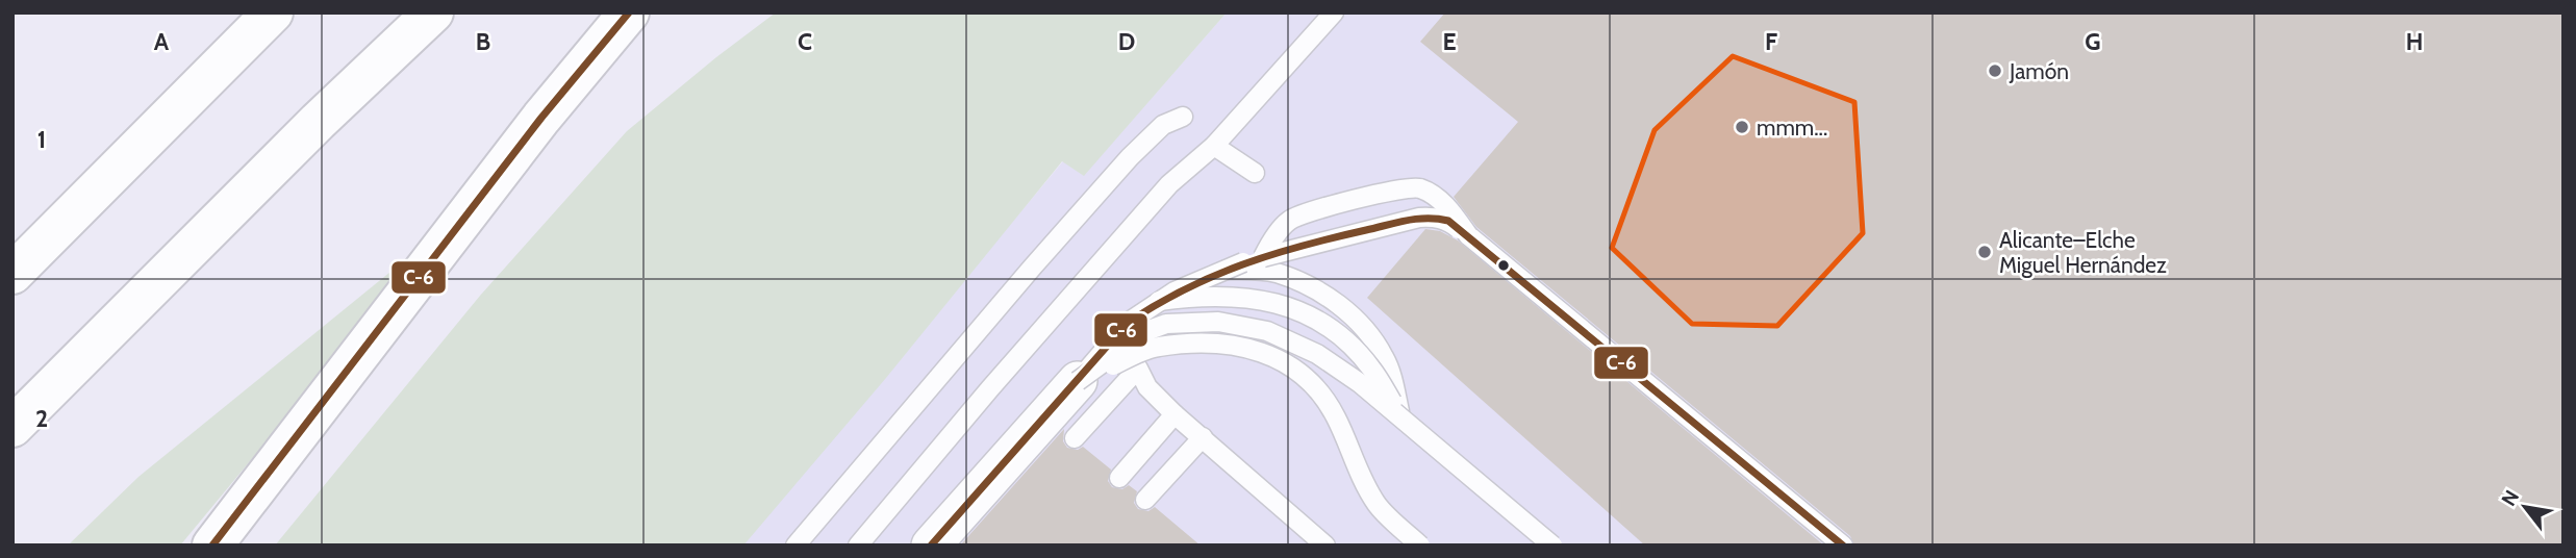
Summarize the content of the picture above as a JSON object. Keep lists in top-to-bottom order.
{
  "places": ["Jamón", "mmm...", "Alicante–Elche Miguel Hernández"],
  "lines": ["transit line C-6"],
  "north": "top left",
  "grid": {
    "columns": [
      "A",
      "B",
      "C",
      "D",
      "E",
      "F",
      "G",
      "H"
    ],
    "rows": ["1", "2"]
  }
}
